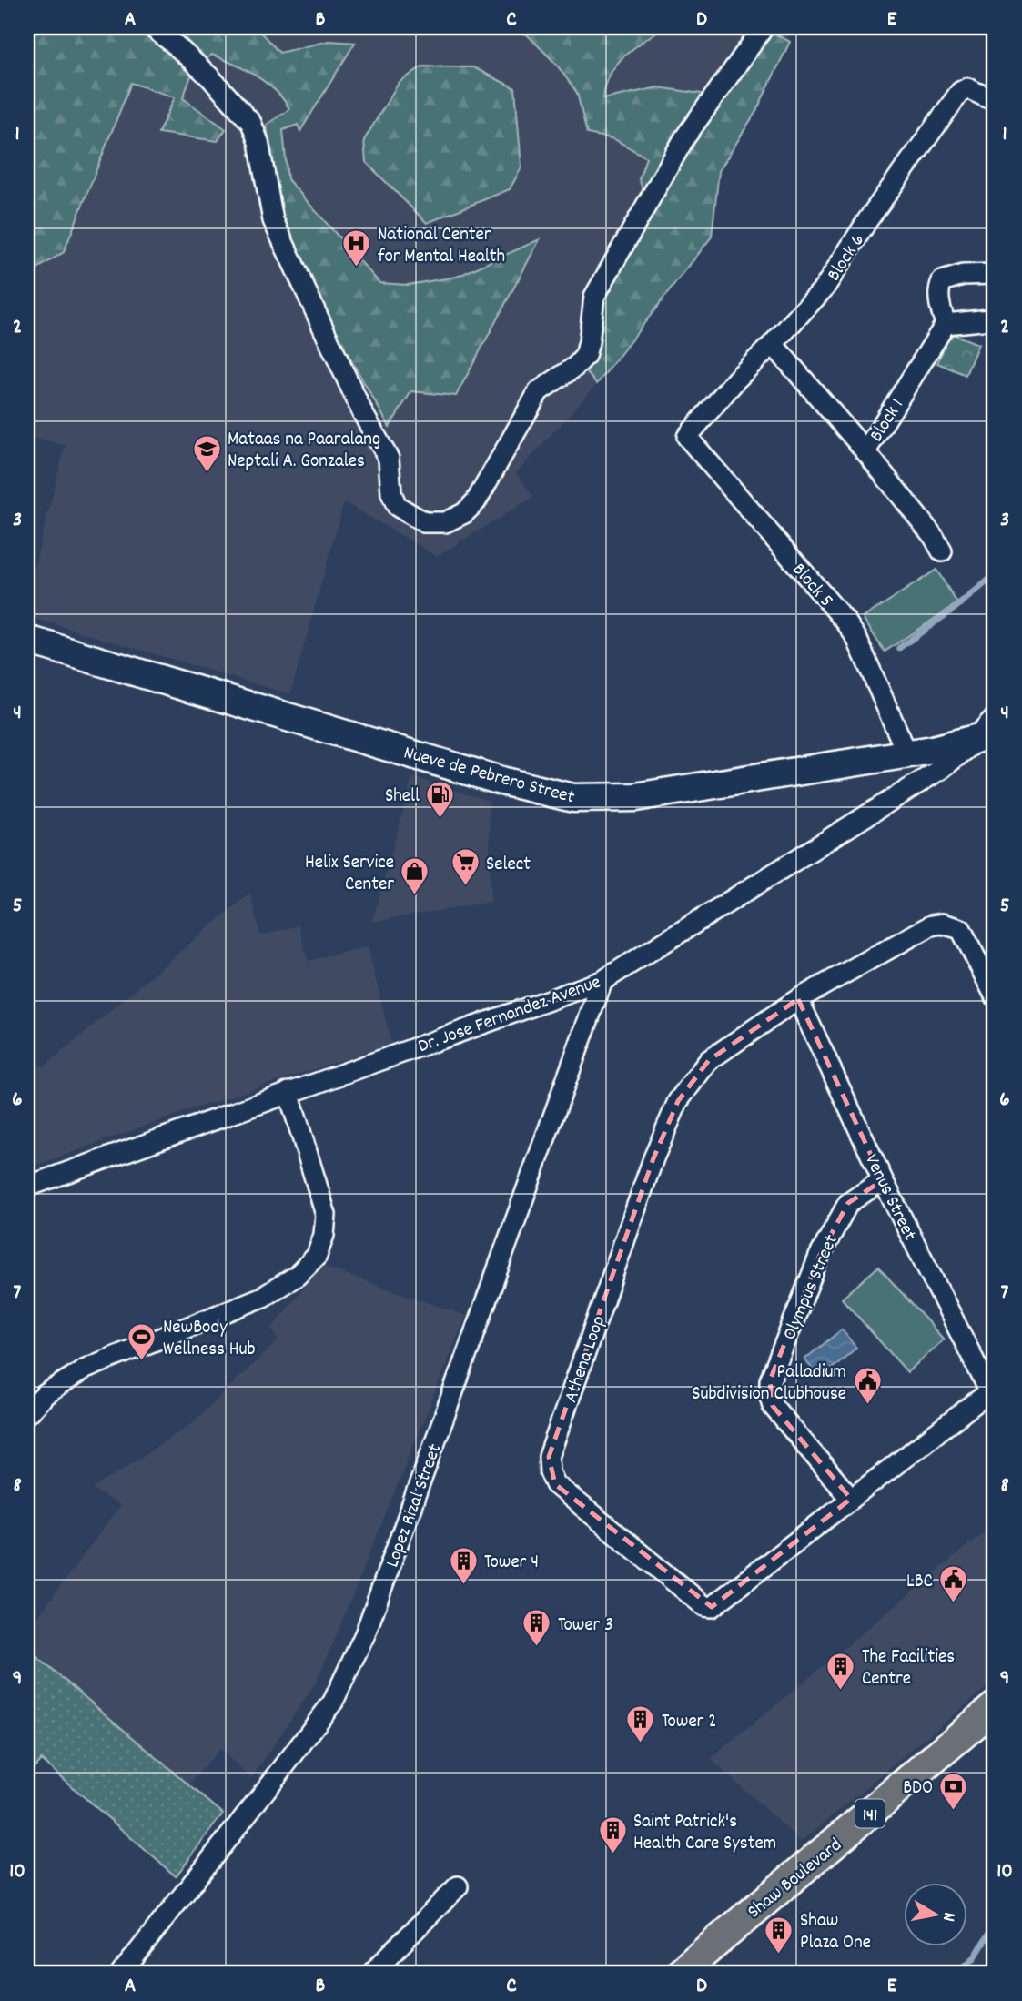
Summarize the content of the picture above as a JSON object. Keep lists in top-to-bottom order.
{
  "streets": {
    "main road": ["Nueve de Pebrero Street", "141", "Shaw Boulevard"],
    "street": [
      "Block 6",
      "Block 1",
      "Block 5",
      "Dr. Jose Fernandez Avenue",
      "Venus Street",
      "Olympus Street",
      "Athena Loop",
      "Lopez Rizal Street"
    ]
  },
  "crossings": [
    ["Block 6", "Block 5"],
    ["Block 5", "Nueve de Pebrero Street"],
    ["Nueve de Pebrero Street", "Dr. Jose Fernandez Avenue"],
    ["Dr. Jose Fernandez Avenue", "Lopez Rizal Street"],
    ["Venus Street", "Olympus Street"],
    ["Venus Street", "Athena Loop"],
    ["Olympus Street", "Athena Loop"]
  ],
  "places": {
    "hospital": ["National Center for Mental Health"],
    "school or university": ["Mataas na Paaralang Neptali A. Gonzales"],
    "fuel station": ["Shell"],
    "supermarket": ["Select"],
    "shop": ["Helix Service Center"],
    "sports": ["NewBody Wellness Hub"],
    "public building": ["Palladium Subdivision Clubhouse", "LBC"],
    "building": [
      "Tower 4",
      "Tower 3",
      "The Facilities Centre",
      "Tower 2",
      "Saint Patrick's Health Care System",
      "Shaw Plaza One"
    ],
    "bank": ["BDO"]
  },
  "north": "right",
  "grid": {
    "columns": [
      "A",
      "B",
      "C",
      "D",
      "E"
    ],
    "rows": [
      "1",
      "2",
      "3",
      "4",
      "5",
      "6",
      "7",
      "8",
      "9",
      "10"
    ]
  }
}
